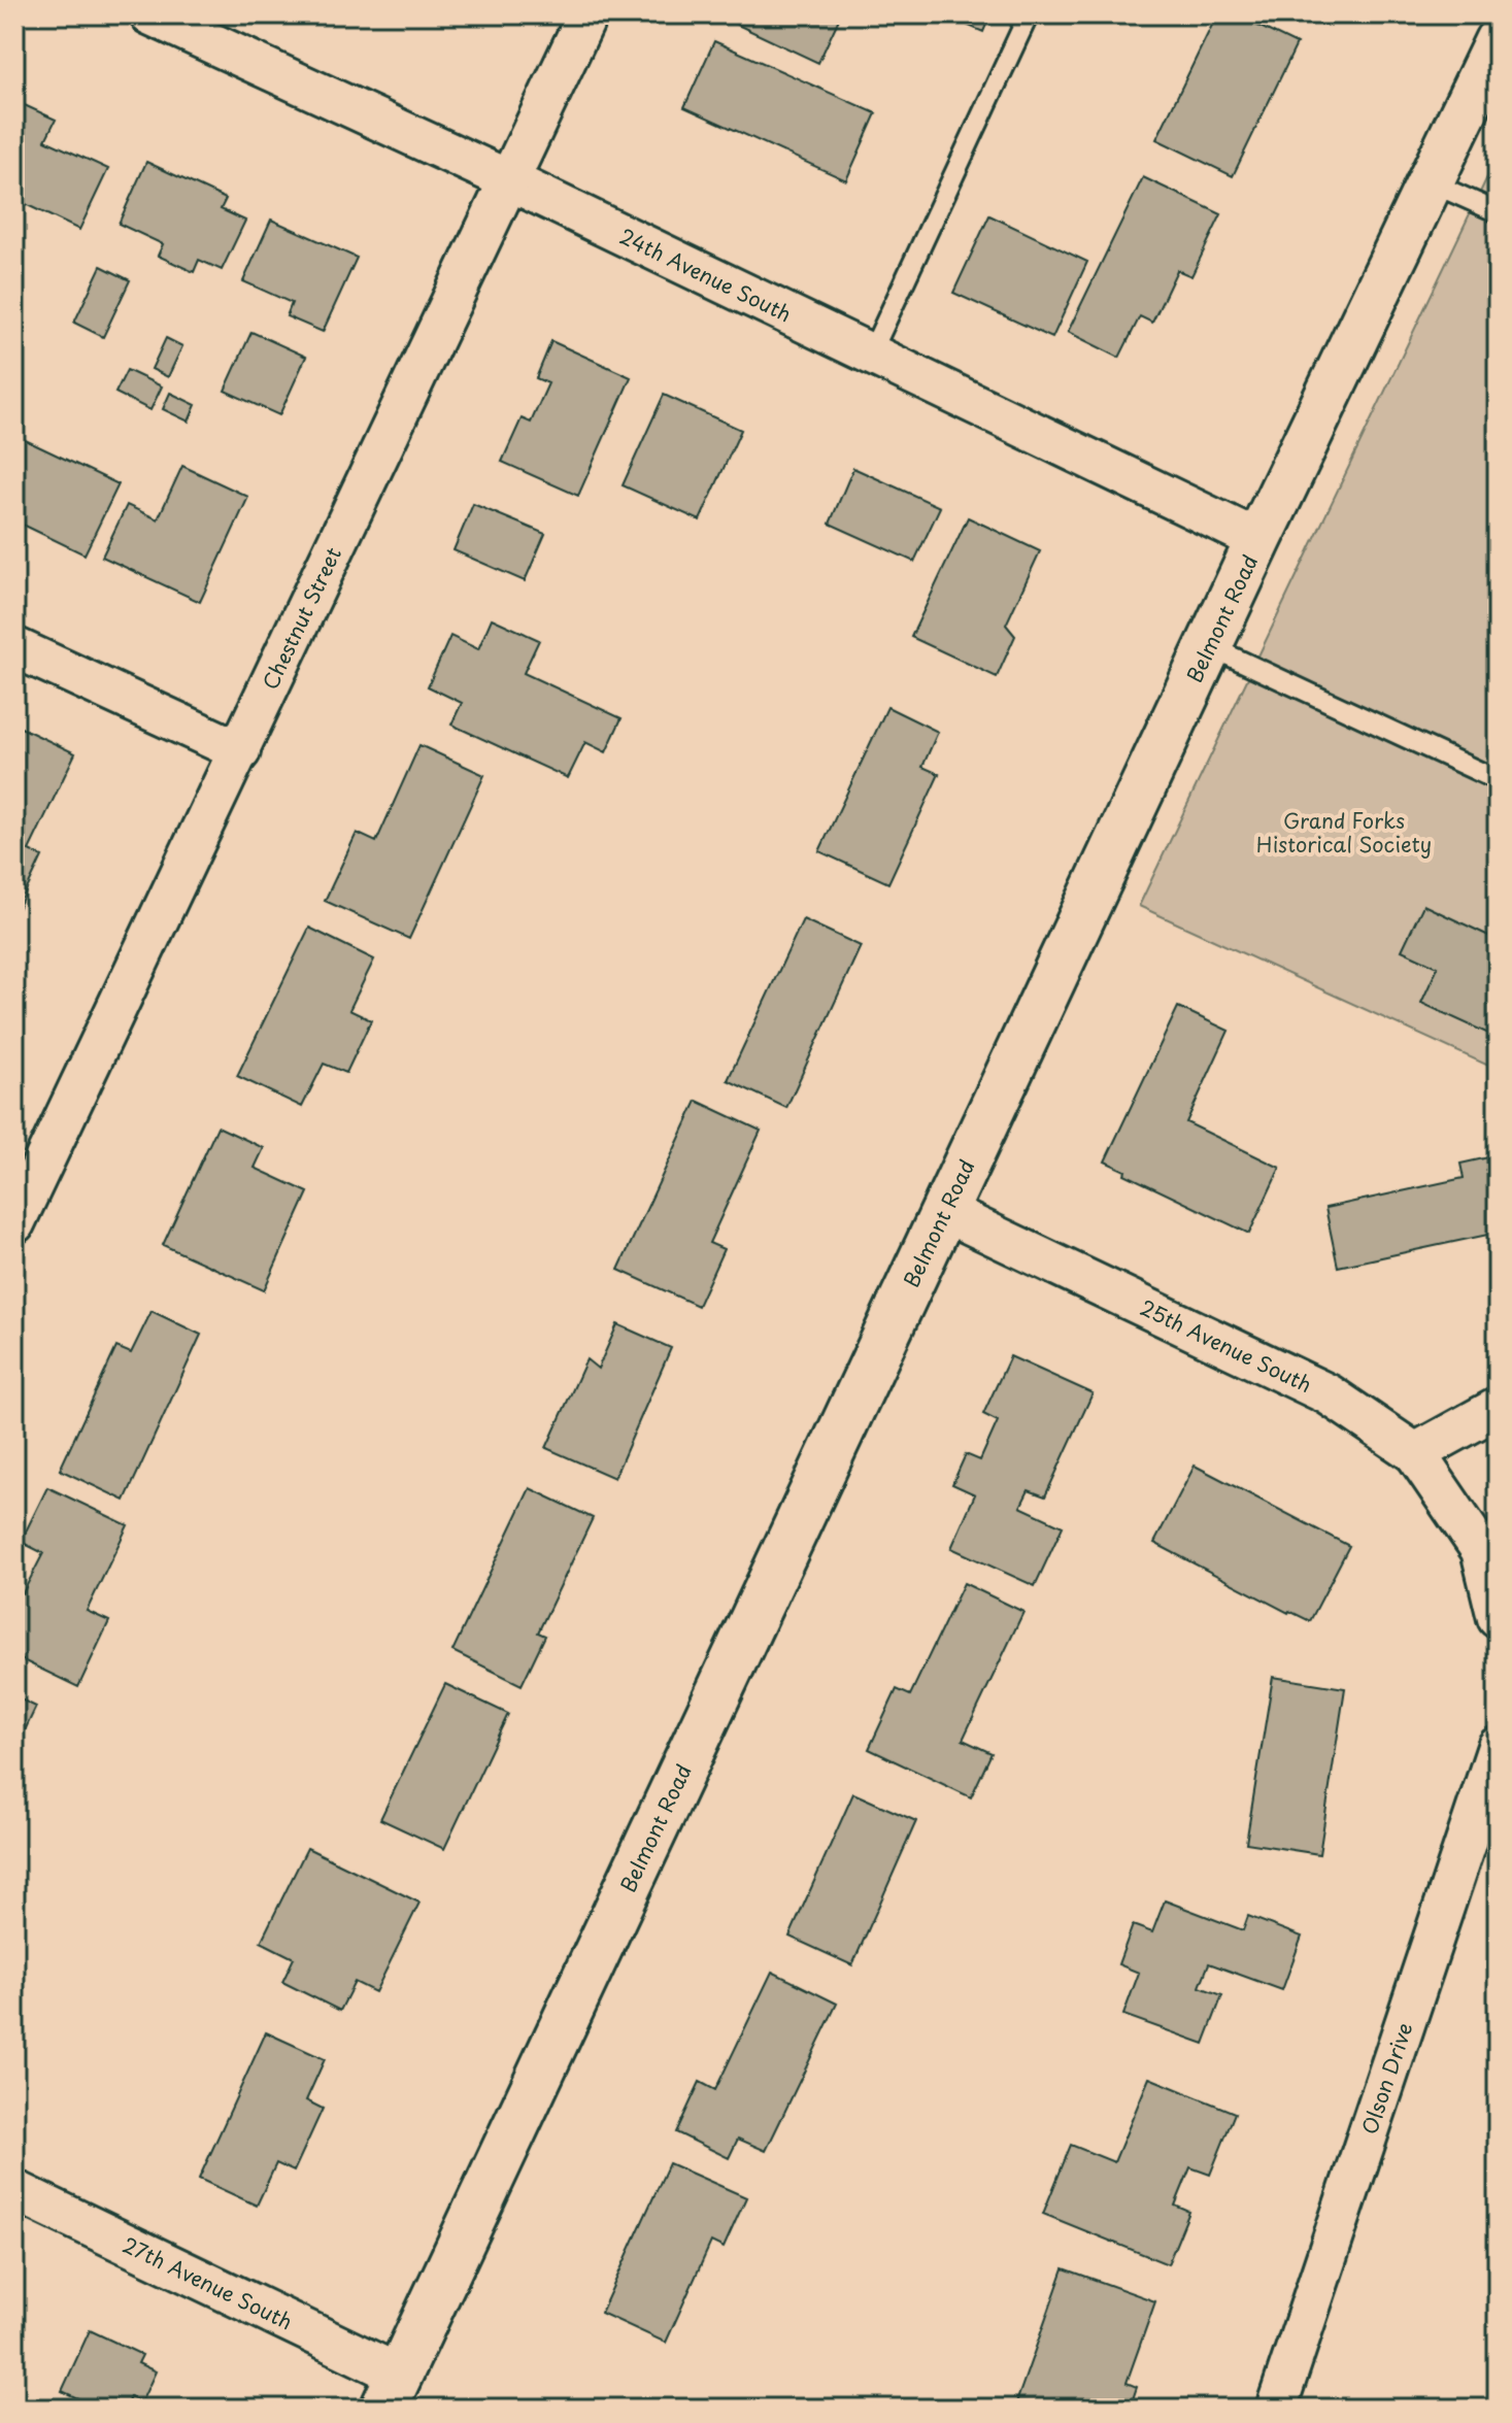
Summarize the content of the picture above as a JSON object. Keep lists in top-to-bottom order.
{
  "streets": {
    "street": [
      "24th Avenue South",
      "Chestnut Street",
      "Belmont Road",
      "25th Avenue South",
      "Olson Drive",
      "27th Avenue South"
    ]
  },
  "crossings": [
    ["24th Avenue South", "Chestnut Street"],
    ["24th Avenue South", "Belmont Road"],
    ["Belmont Road", "25th Avenue South"],
    ["Belmont Road", "27th Avenue South"]
  ],
  "parks": ["Grand Forks Historical Society"]
}
